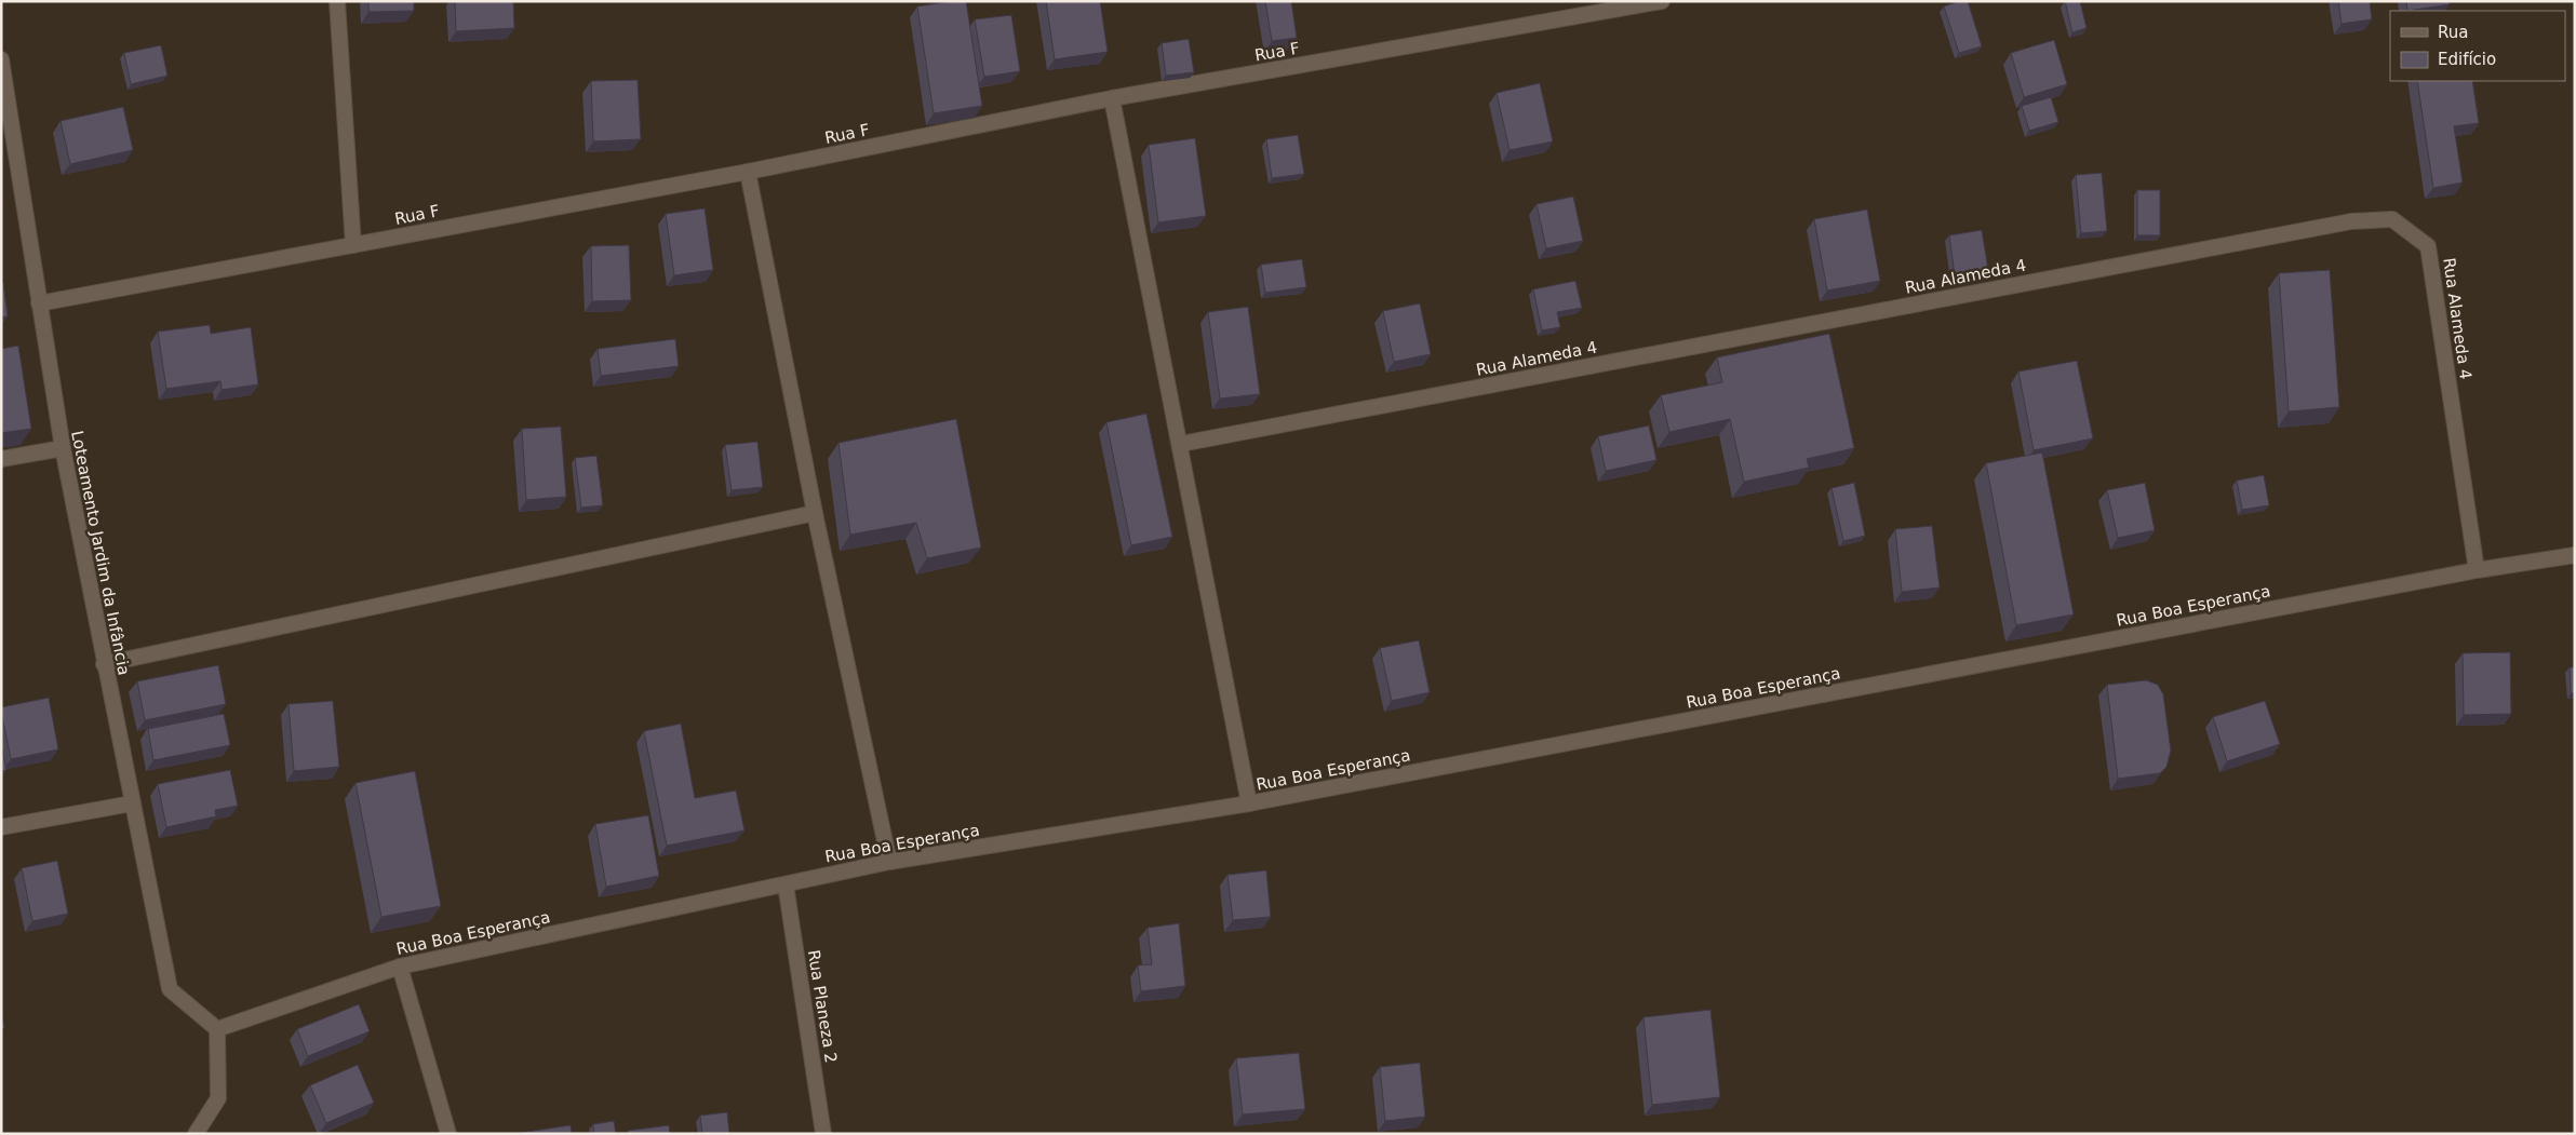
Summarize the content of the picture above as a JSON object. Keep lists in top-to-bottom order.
{
  "streets": {
    "street": [
      "Rua F",
      "Rua Alameda 4",
      "Loteamento Jardim da Infância",
      "Rua Boa Esperança",
      "Rua Planeza 2"
    ]
  },
  "crossings": [
    ["Rua F", "Loteamento Jardim da Infância"],
    ["Rua Alameda 4", "Rua Boa Esperança"],
    ["Loteamento Jardim da Infância", "Rua Boa Esperança"],
    ["Rua Boa Esperança", "Rua Planeza 2"]
  ],
  "legend": ["Rua", "Edifício"]
}
